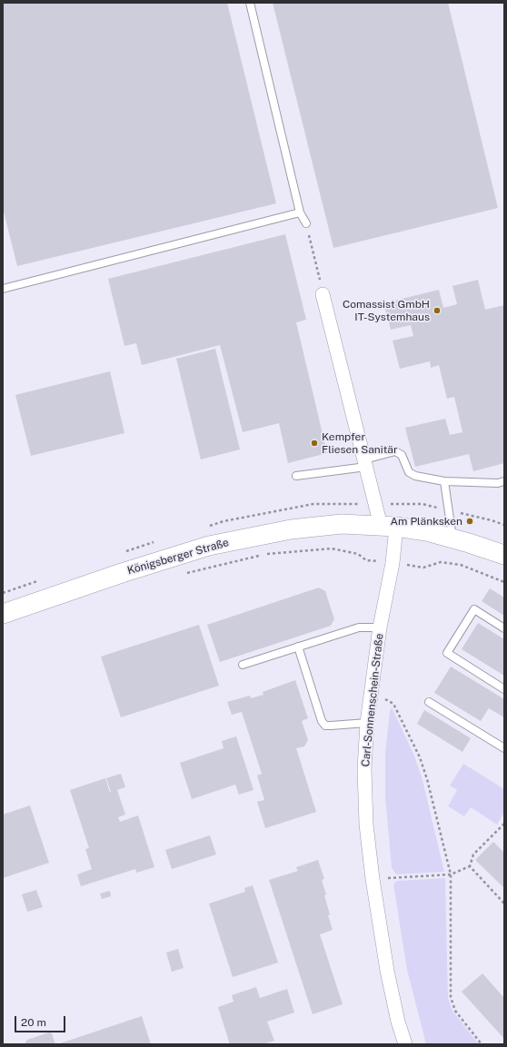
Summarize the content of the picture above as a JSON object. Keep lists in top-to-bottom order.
{
  "streets": {
    "street": ["Königsberger Straße", "Carl-Sonnenschein-Straße"]
  },
  "crossings": [
    ["Königsberger Straße", "Carl-Sonnenschein-Straße"]
  ],
  "places": ["Comassist GmbH IT-Systemhaus", "Kempfer Fliesen Sanitär", "Am Plänksken"],
  "scale_bar": "20 m"
}
